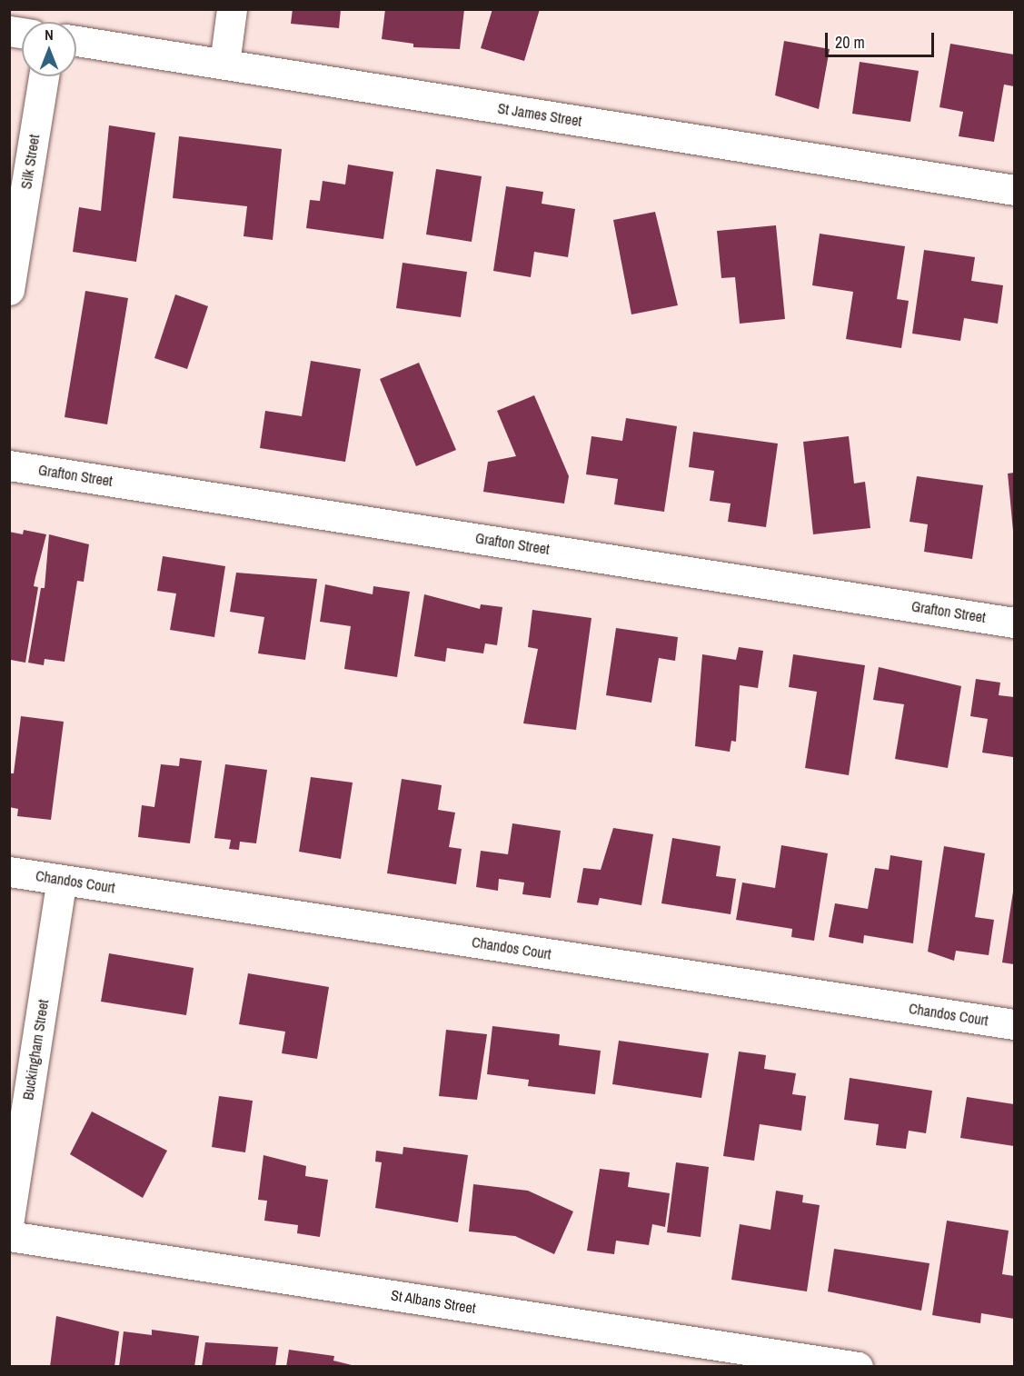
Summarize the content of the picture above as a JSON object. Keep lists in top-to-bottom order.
{
  "streets": {
    "street": [
      "St James Street",
      "Silk Street",
      "Grafton Street",
      "Chandos Court",
      "Buckingham Street",
      "St Albans Street"
    ]
  },
  "crossings": [
    ["Chandos Court", "Buckingham Street"]
  ],
  "scale_bar": "20 m",
  "north": "top"
}
